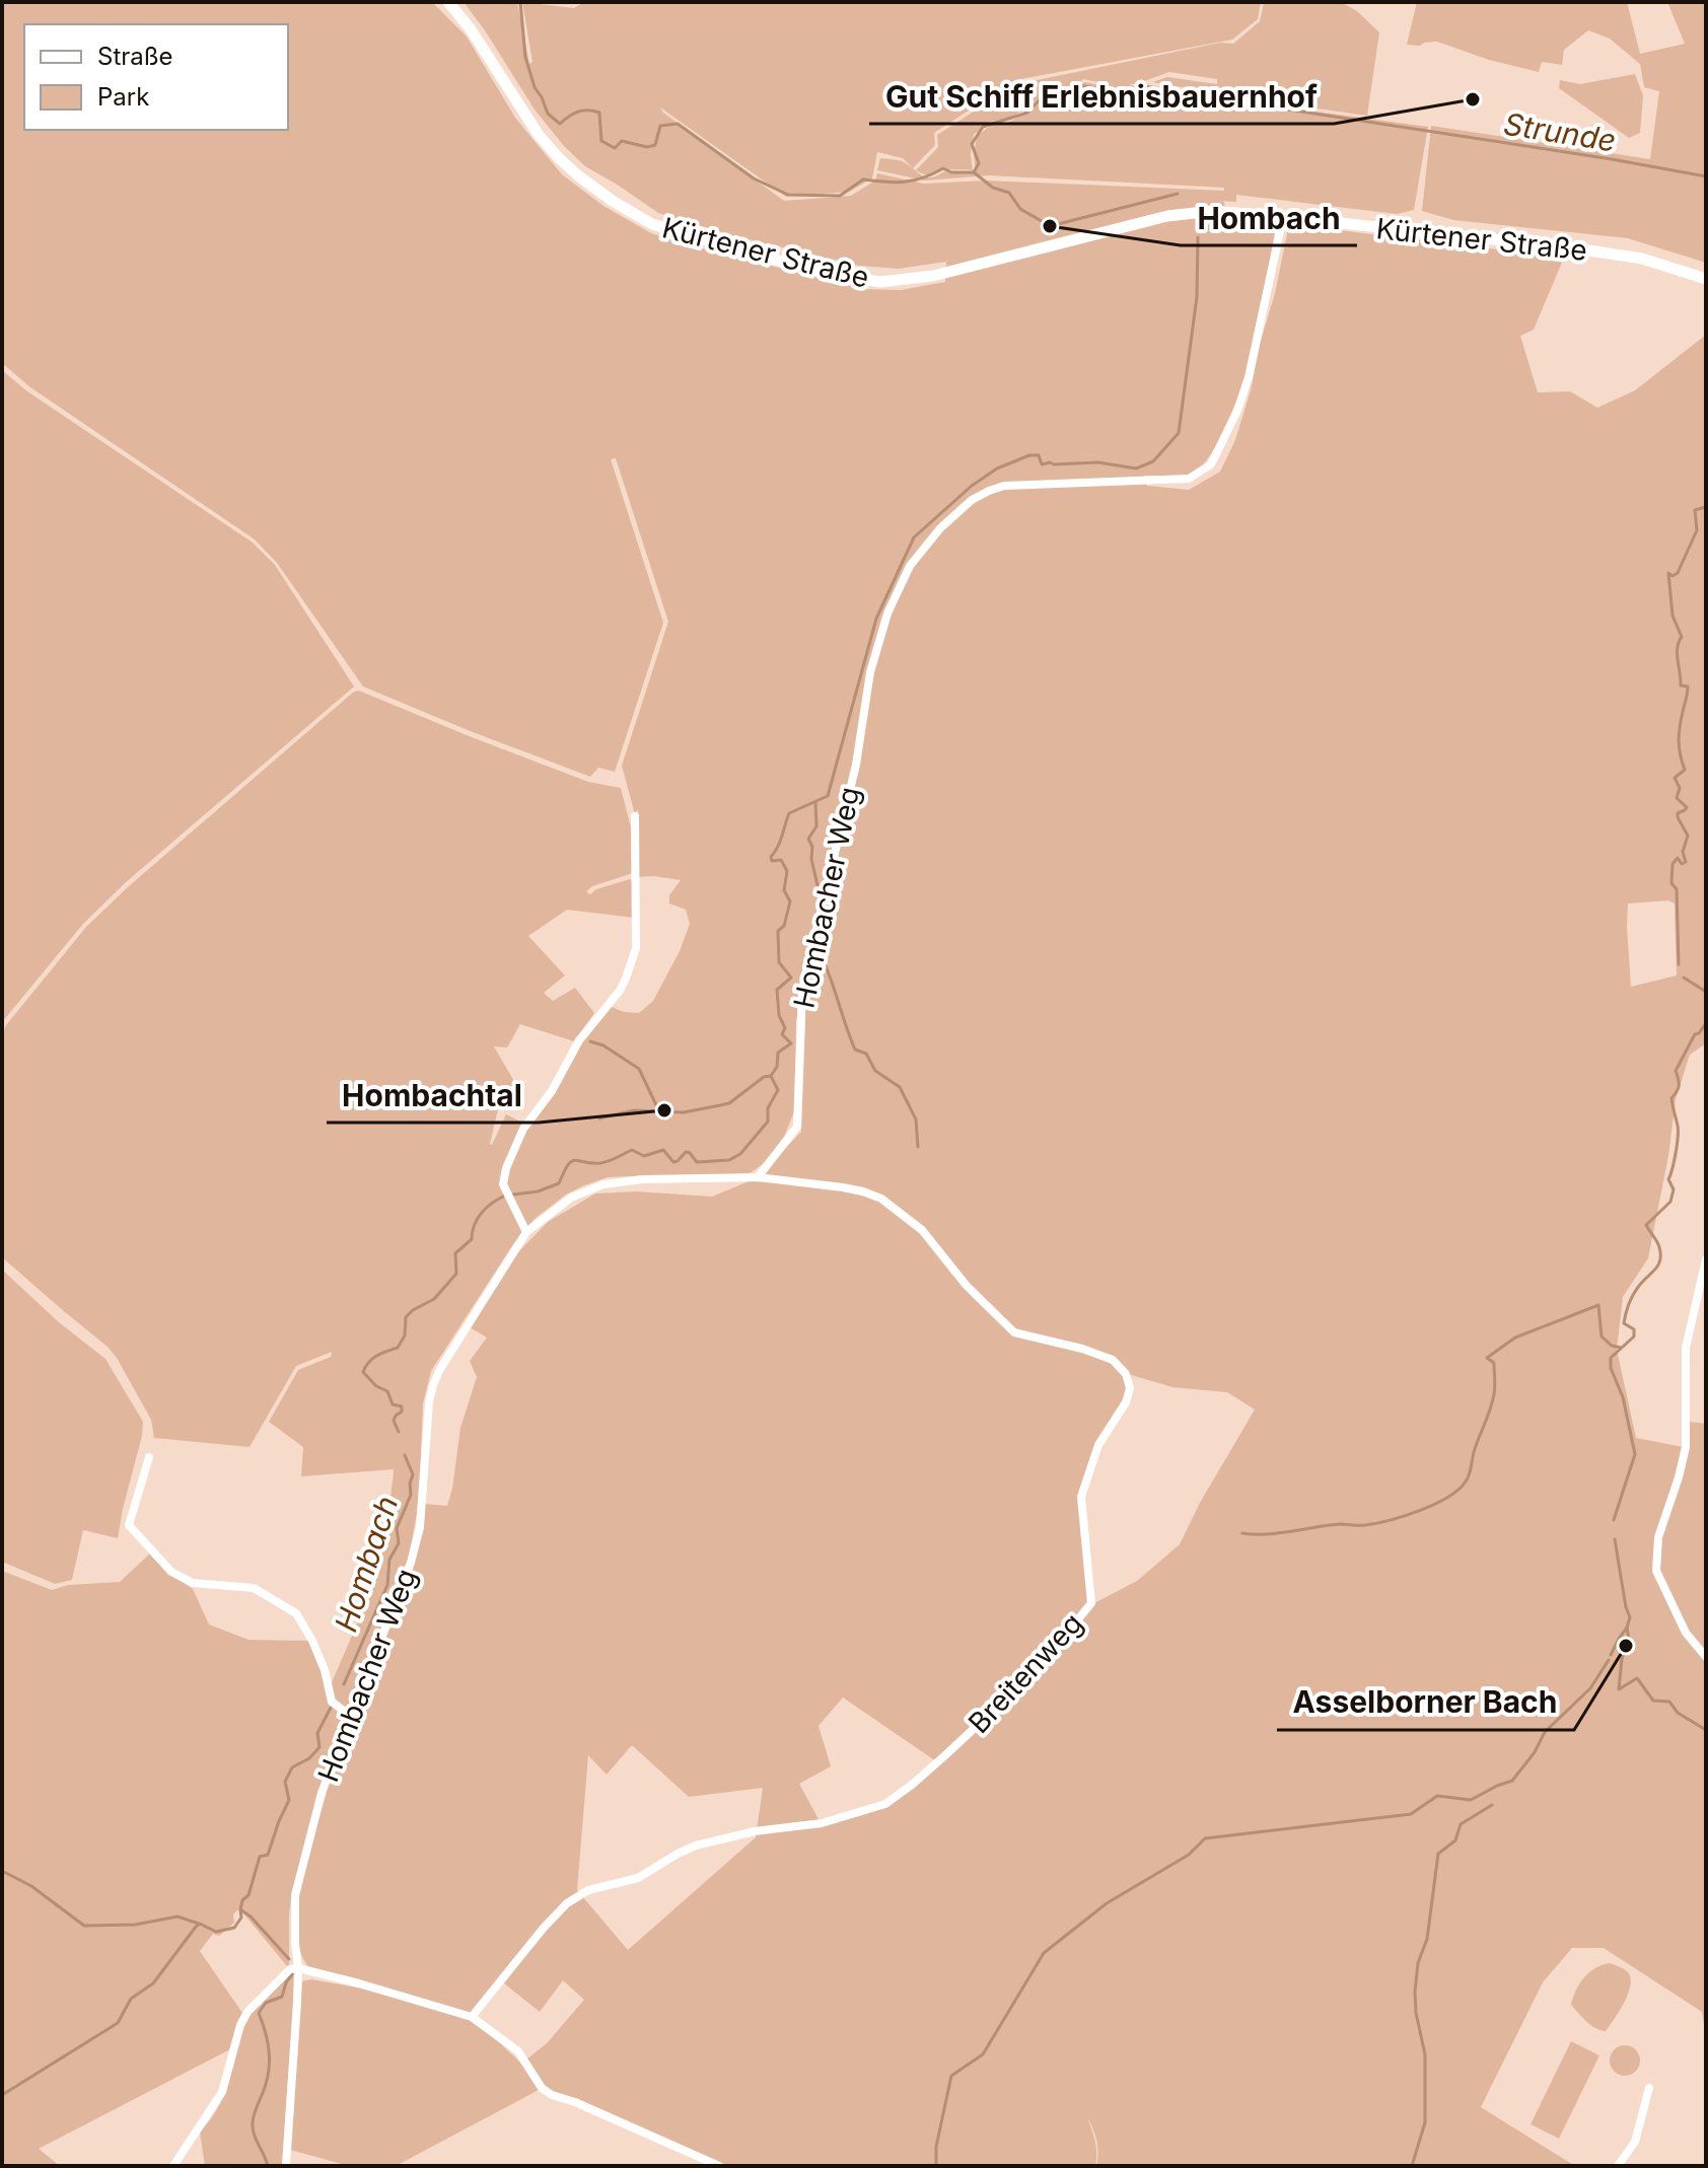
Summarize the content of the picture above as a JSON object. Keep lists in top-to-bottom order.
{
  "streets": {
    "main road": ["Kürtener Straße"],
    "street": ["Hombacher Weg", "Breitenweg"]
  },
  "crossings": [
    ["Kürtener Straße", "Hombacher Weg"],
    ["Hombacher Weg", "Breitenweg"]
  ],
  "water": ["Strunde", "Hombach"],
  "places": [
    "Gut Schiff Erlebnisbauernhof",
    "Hombach",
    "Hombachtal",
    "Asselborner Bach"
  ],
  "legend": ["Straße", "Park"]
}
